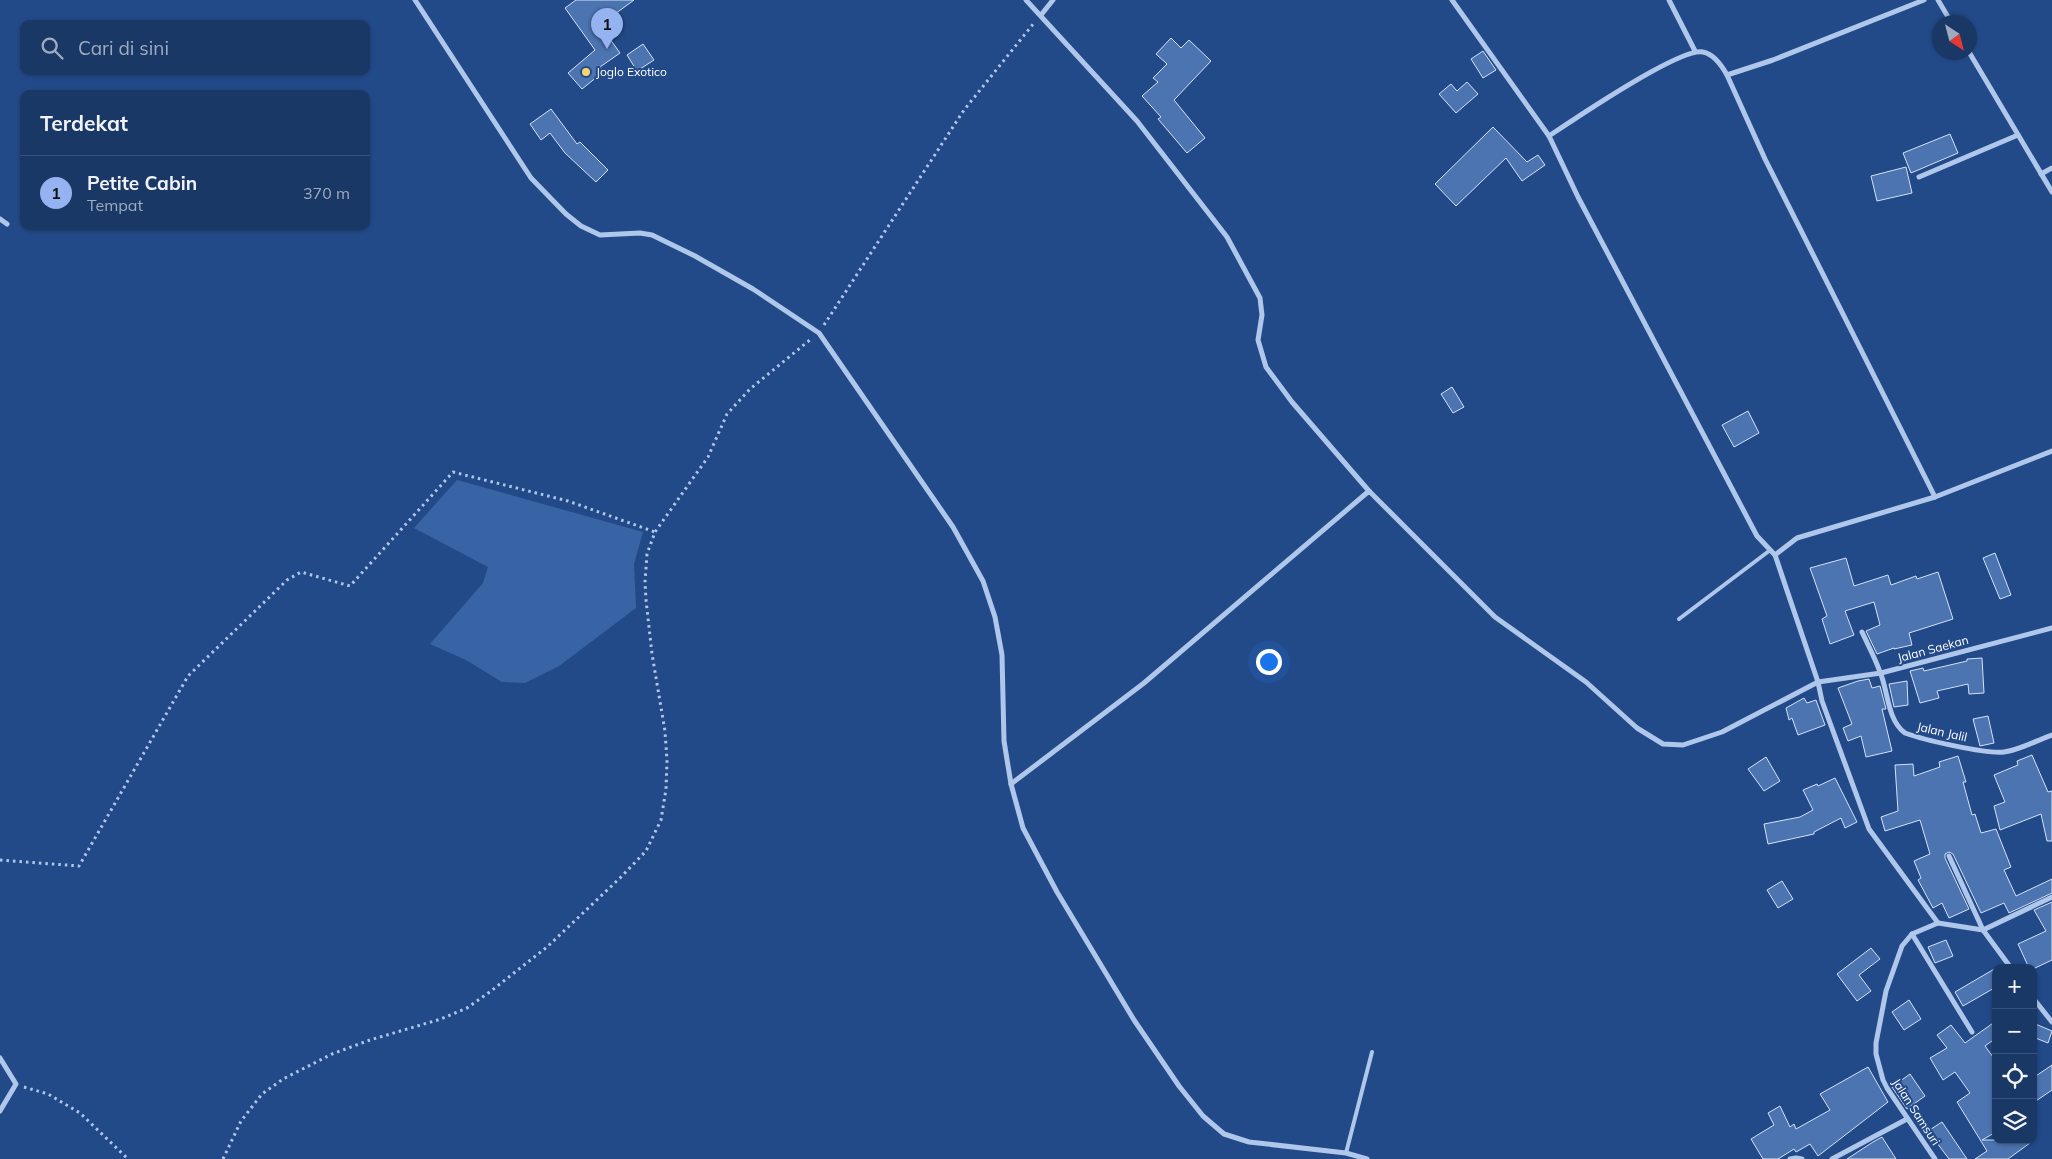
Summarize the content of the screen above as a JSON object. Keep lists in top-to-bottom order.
{
  "streets": {
    "street": ["Jalan Saekan", "Jalan Jalil", "Jalan Samsuri"]
  },
  "crossings": [
    ["Jalan Saekan", "Jalan Jalil"]
  ],
  "places": ["Joglo Exotico"],
  "north": "bottom right",
  "page": {
    "pins": "1",
    "search": "Cari di sini",
    "heading": "Terdekat",
    "list": [
      {
        "mark": "1",
        "name": "Petite Cabin",
        "note": "Tempat",
        "value": "370 m"
      }
    ],
    "map_buttons": ["+", "−"]
  }
}
